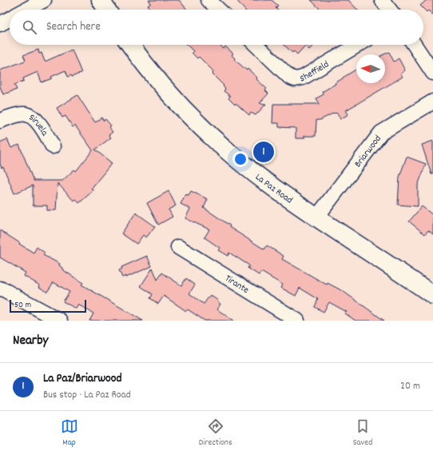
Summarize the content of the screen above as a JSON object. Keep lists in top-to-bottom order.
{
  "streets": {
    "main road": ["La Paz Road"],
    "street": [
      "Sheffield",
      "Siruela",
      "Briarwood",
      "Tirante"
    ]
  },
  "crossings": [
    ["Briarwood", "La Paz Road"]
  ],
  "scale_bar": "50 m",
  "north": "left",
  "page": {
    "search": "Search here",
    "pins": "1",
    "scale": "50 m",
    "heading": "Nearby",
    "list": [
      {
        "mark": "1",
        "name": "La Paz/Briarwood",
        "note": "Bus stop · La Paz Road",
        "value": "20 m"
      }
    ],
    "nav": ["Map", "Directions", "Saved"]
  }
}
